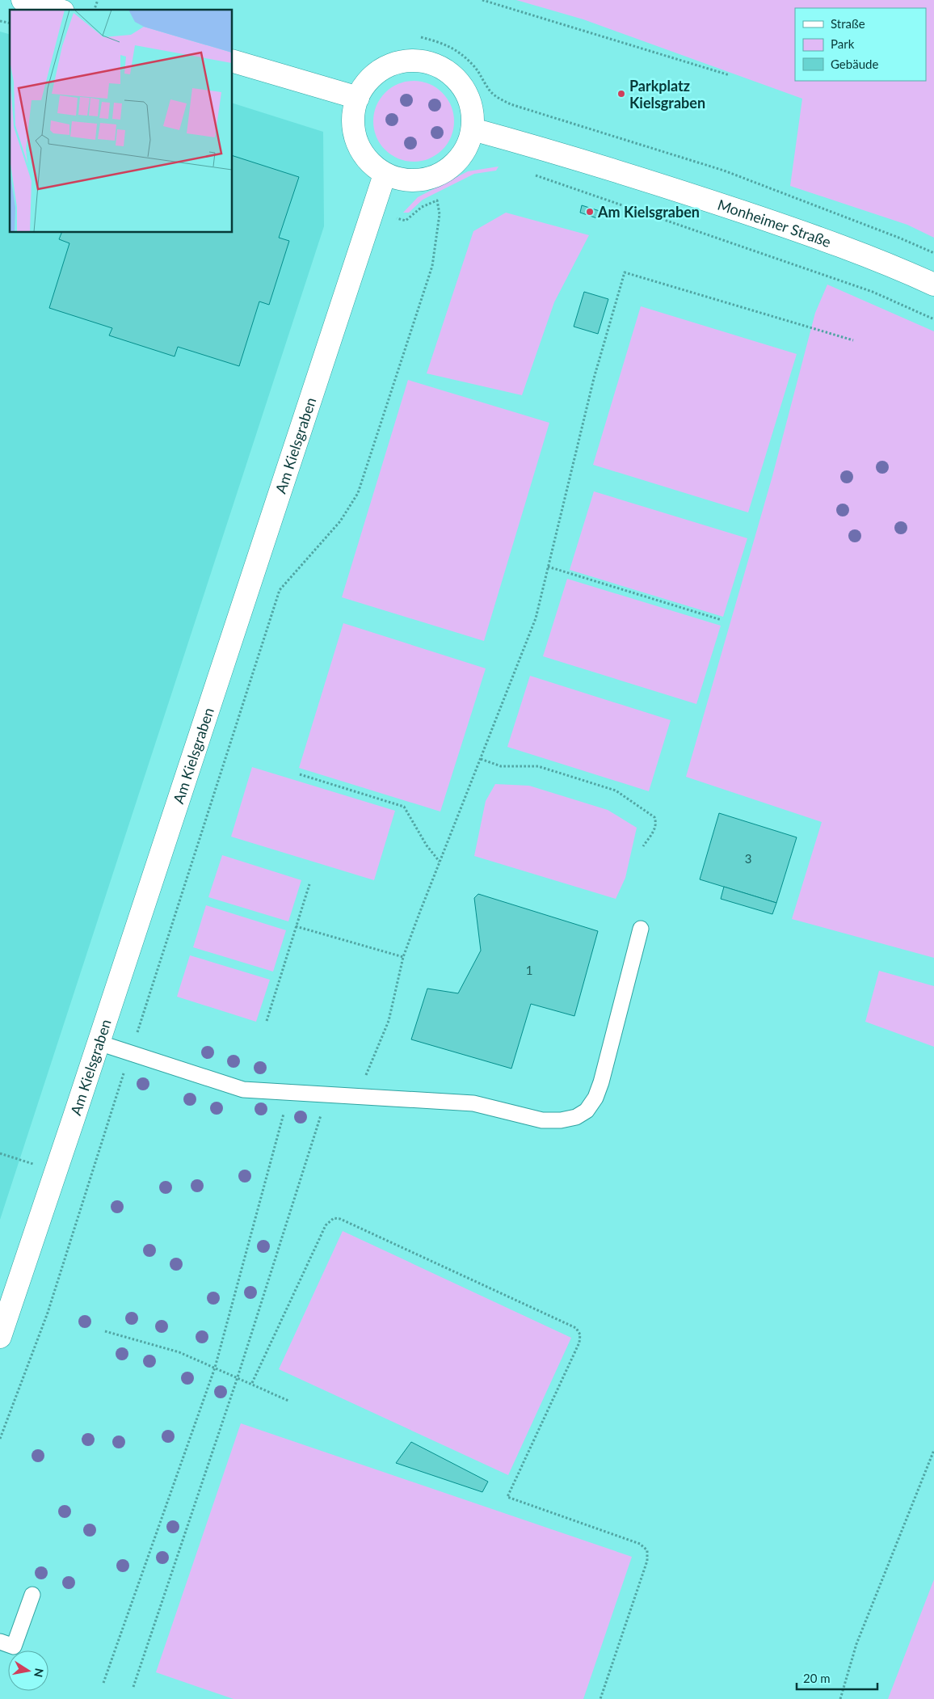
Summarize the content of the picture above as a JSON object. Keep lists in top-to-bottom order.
{
  "streets": {
    "street": ["Monheimer Straße", "Am Kielsgraben"]
  },
  "crossings": [
    ["Monheimer Straße", "Am Kielsgraben"]
  ],
  "places": ["Parkplatz Kielsgraben", "Am Kielsgraben"],
  "house_numbers": ["3", "1"],
  "legend": ["Straße", "Park", "Gebäude"],
  "scale_bar": "20 m",
  "north": "right"
}
